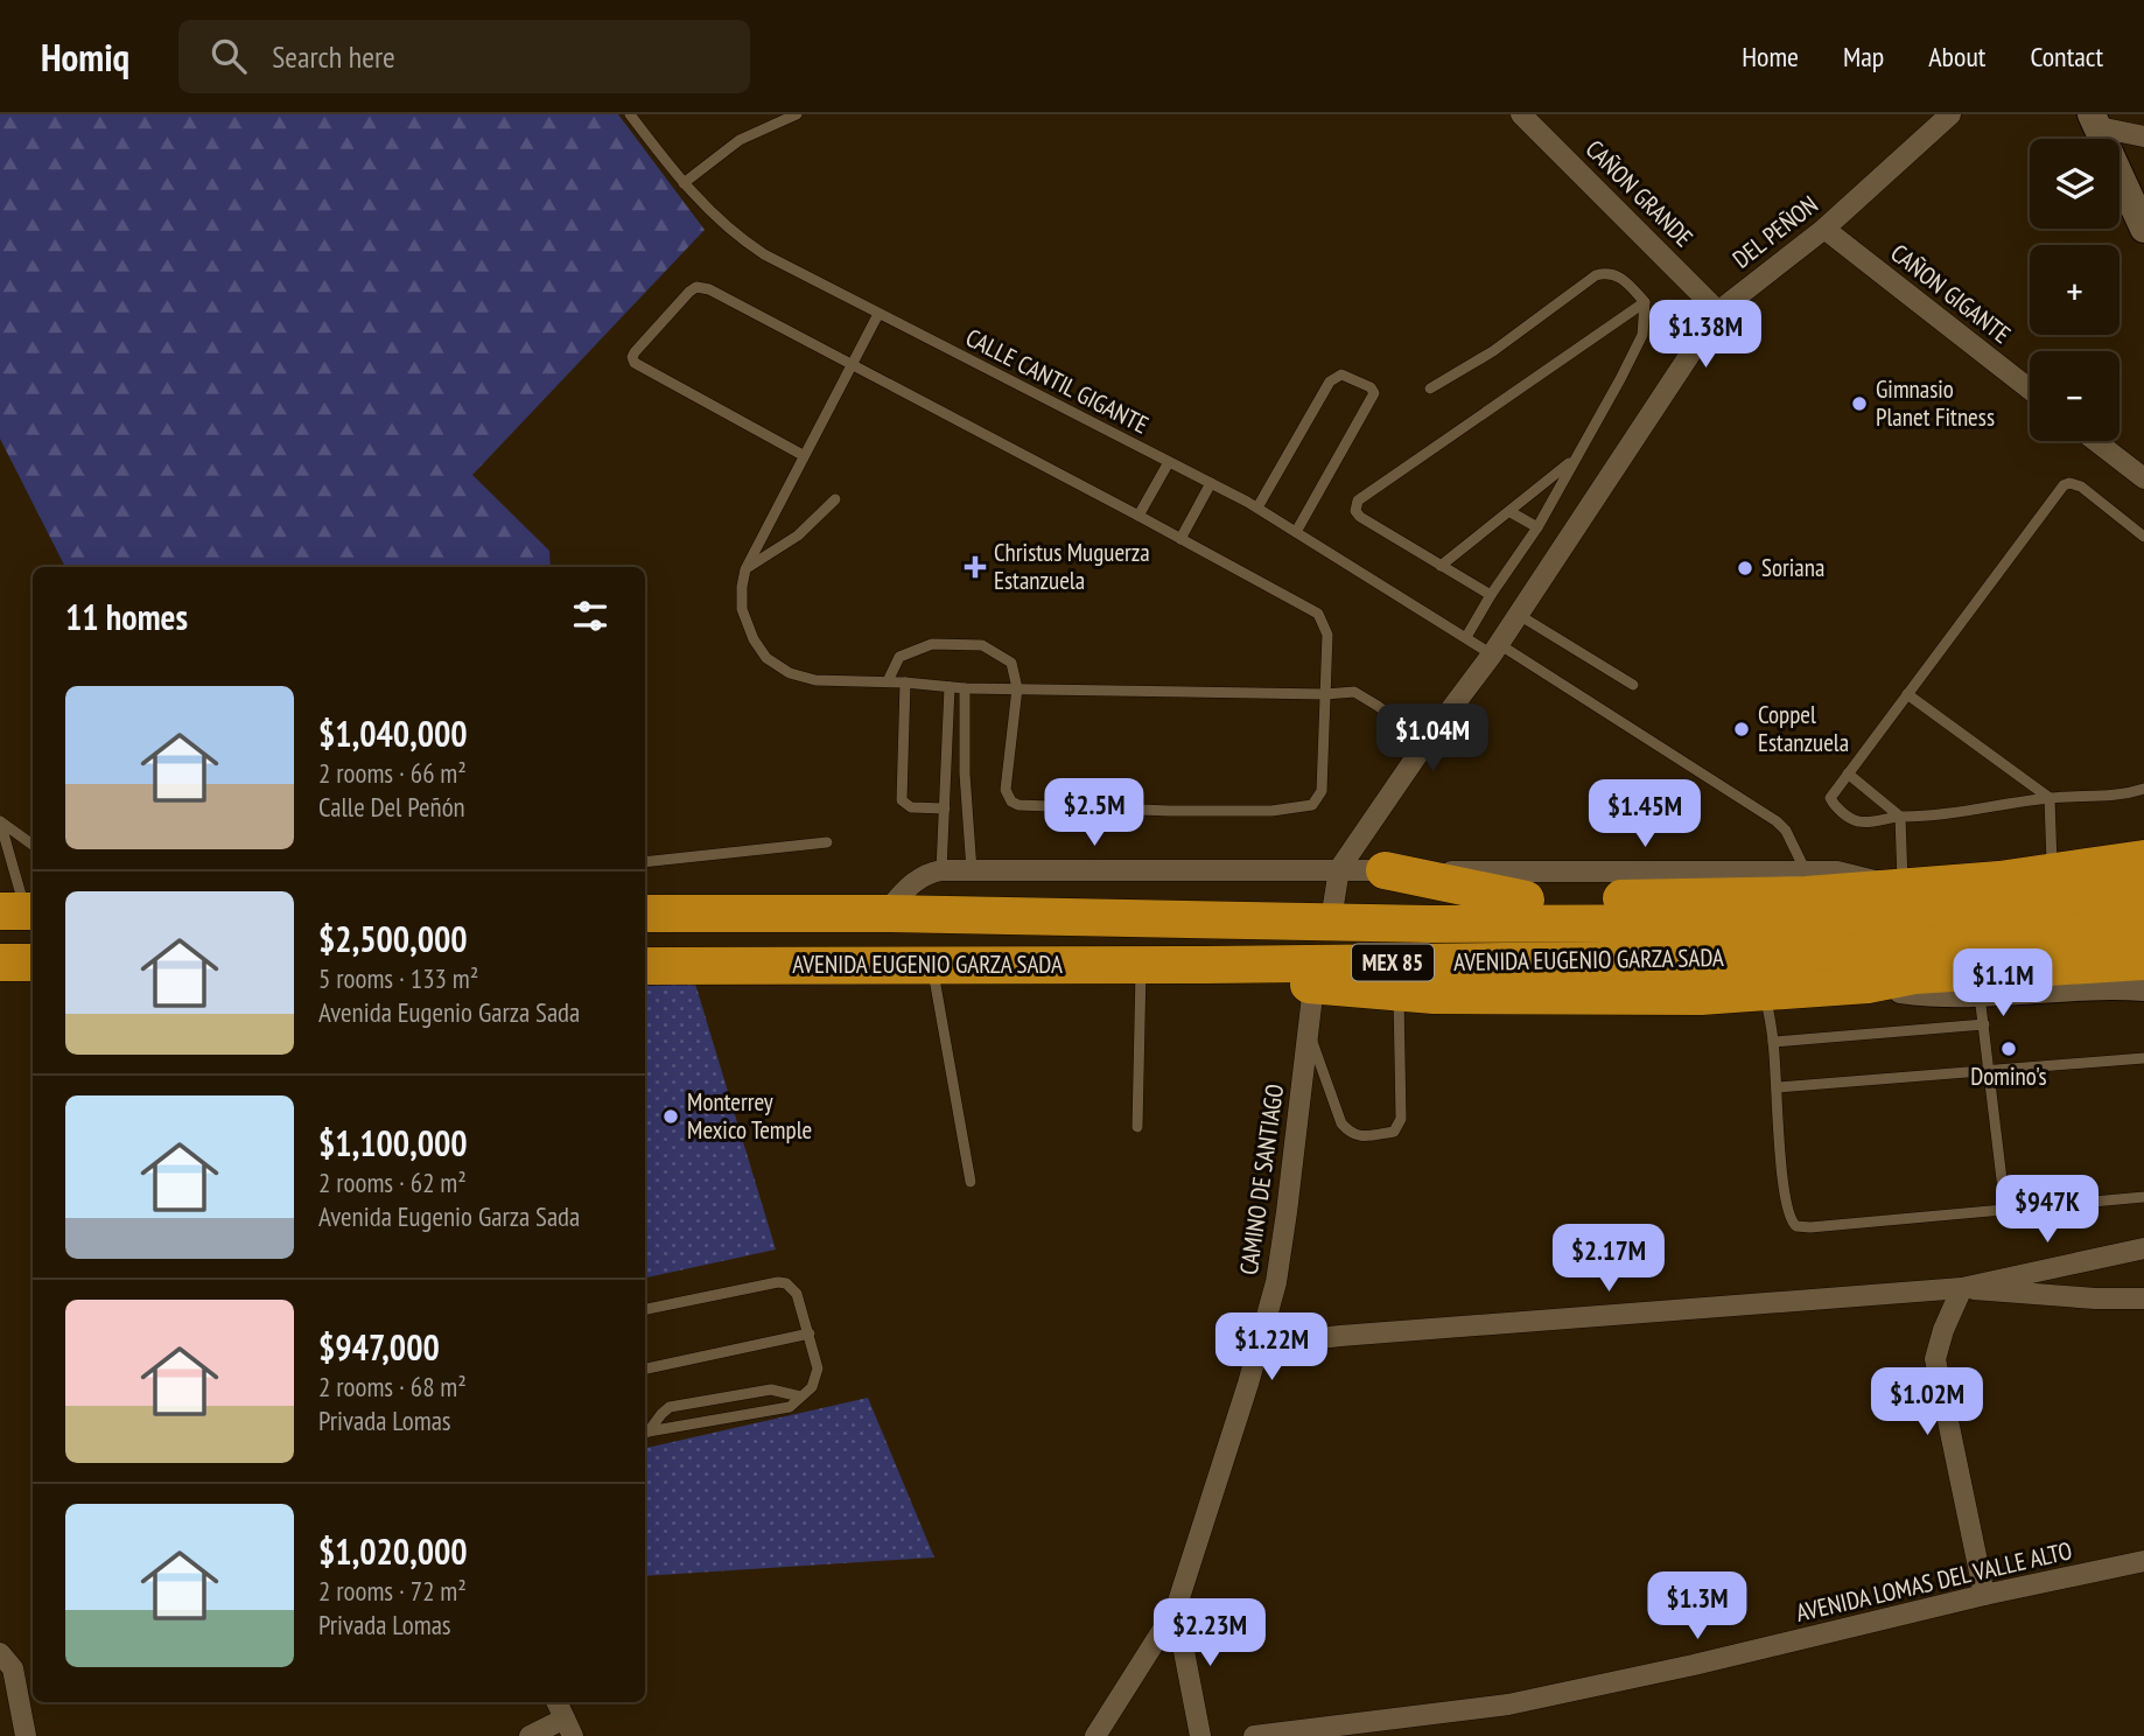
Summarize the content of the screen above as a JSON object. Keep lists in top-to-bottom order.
{
  "streets": {
    "highway": ["AVENIDA EUGENIO GARZA SADA", "MEX 85"],
    "street": [
      "CAÑON GRANDE",
      "DEL PEÑON",
      "CAÑON GIGANTE",
      "CAMINO DE SANTIAGO",
      "AVENIDA LOMAS DEL VALLE ALTO"
    ],
    "lane": ["CALLE CANTIL GIGANTE"]
  },
  "crossings": [
    ["CAÑON GRANDE", "DEL PEÑON"],
    ["DEL PEÑON", "CAÑON GIGANTE"],
    ["DEL PEÑON", "CALLE CANTIL GIGANTE"]
  ],
  "places": {
    "other": [
      "Gimnasio Planet Fitness",
      "Soriana",
      "Coppel Estanzuela",
      "Domino's",
      "Monterrey Mexico Temple"
    ],
    "health": ["Christus Muguerza Estanzuela"]
  },
  "page": {
    "header": "Homiq",
    "search": "Search here",
    "nav": [
      "Home",
      "Map",
      "About",
      "Contact"
    ],
    "map_buttons": ["+", "−"],
    "price": [
      "$1.38M",
      "$1.04M",
      "$2.5M",
      "$1.45M",
      "$1.1M",
      "$947K",
      "$2.17M",
      "$1.22M",
      "$1.02M",
      "$1.3M",
      "$2.23M"
    ],
    "heading": "11 homes",
    "list": [
      {
        "name": "$1,040,000",
        "note": "2 rooms · 66 m² · Calle Del Peñón"
      },
      {
        "name": "$2,500,000",
        "note": "5 rooms · 133 m² · Avenida Eugenio Garza Sada"
      },
      {
        "name": "$1,100,000",
        "note": "2 rooms · 62 m² · Avenida Eugenio Garza Sada"
      },
      {
        "name": "$947,000",
        "note": "2 rooms · 68 m² · Privada Lomas"
      },
      {
        "name": "$1,020,000",
        "note": "2 rooms · 72 m² · Privada Lomas"
      }
    ]
  }
}
